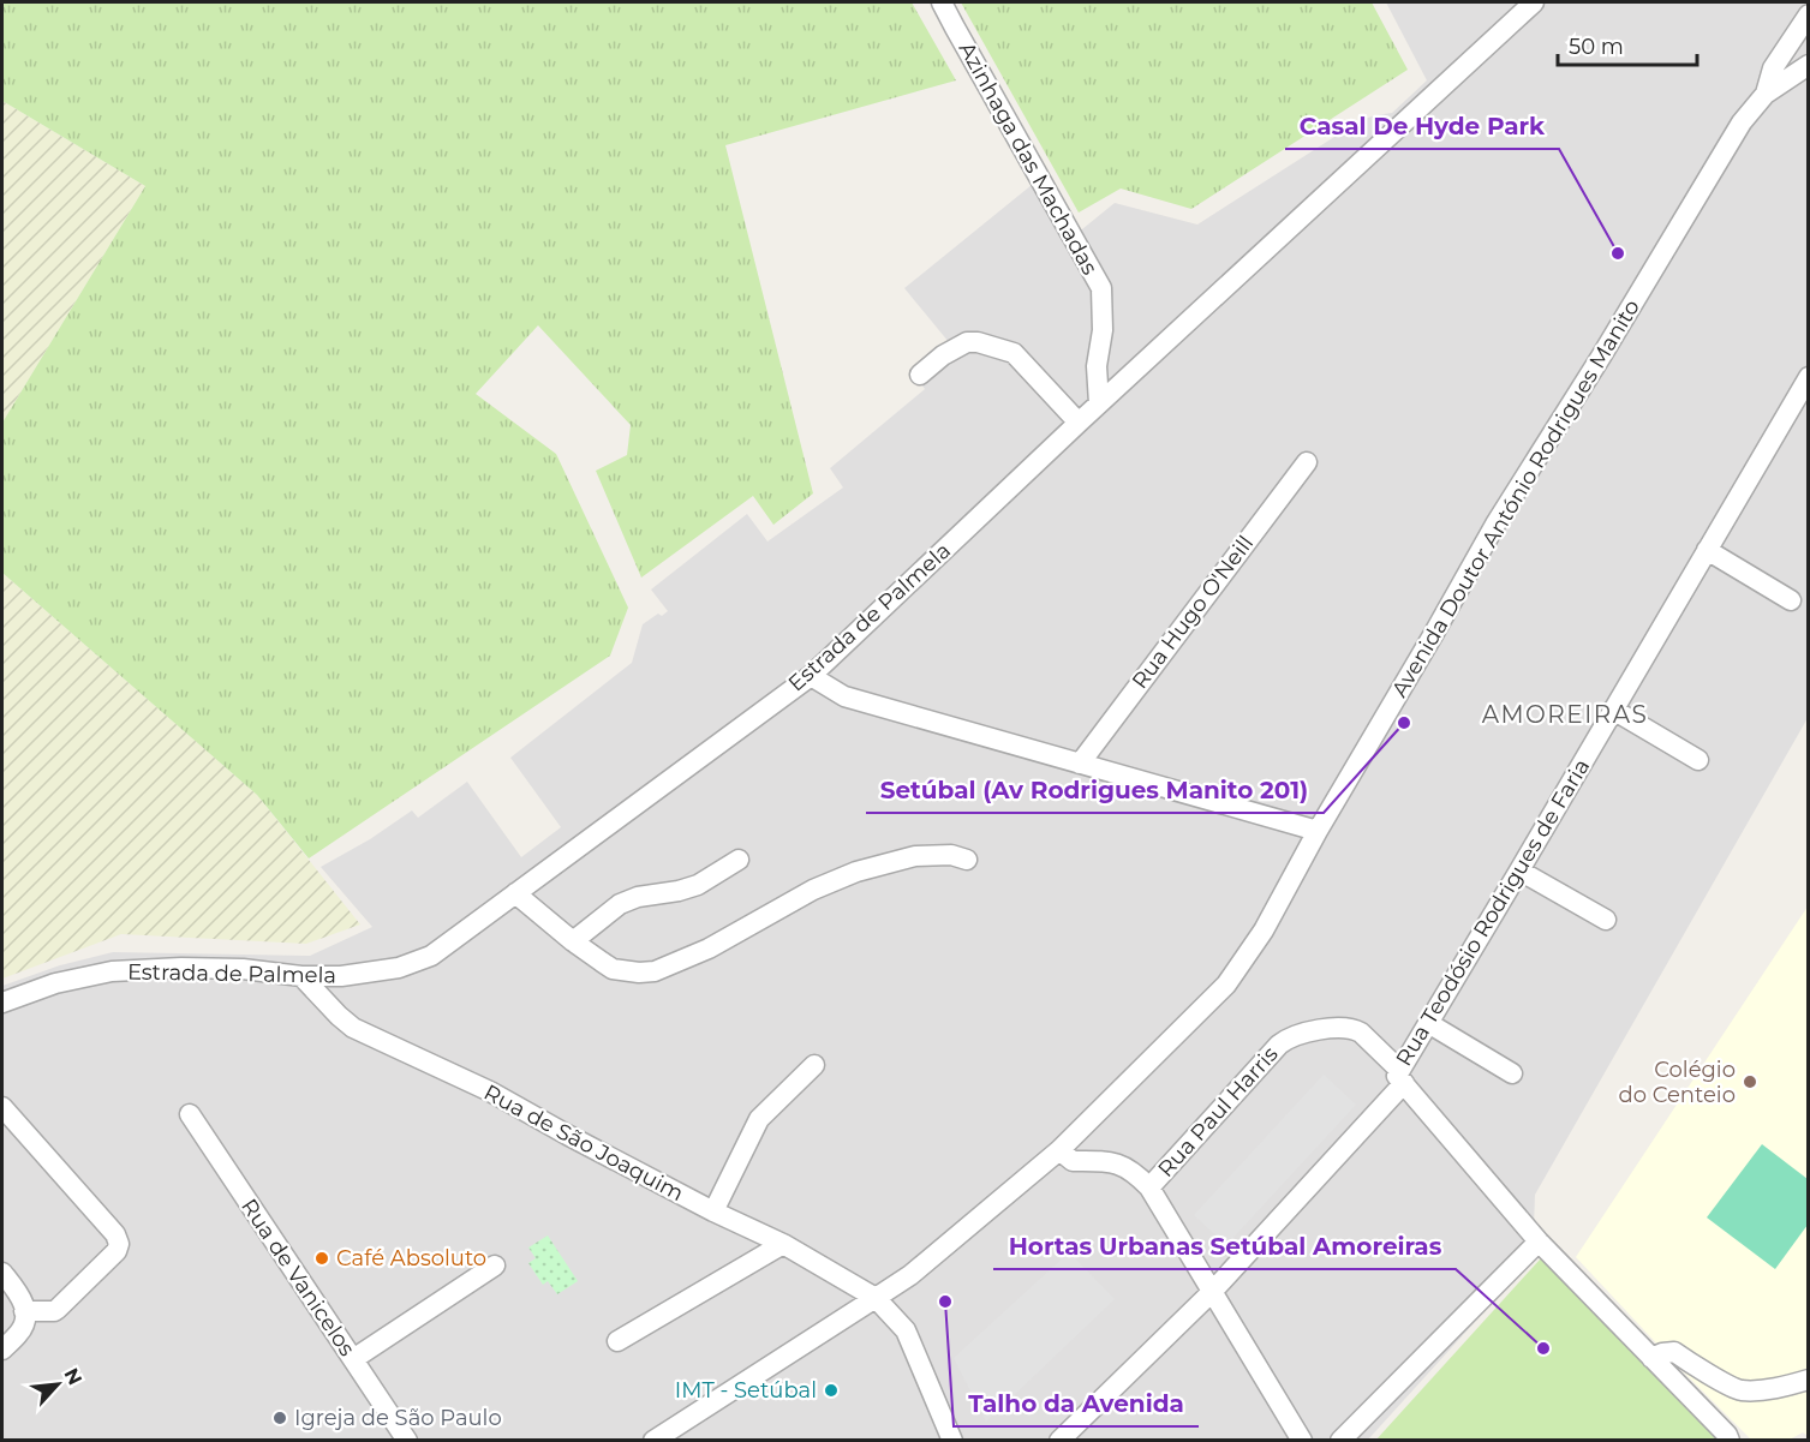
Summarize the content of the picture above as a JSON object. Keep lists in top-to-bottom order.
{
  "streets": {
    "street": [
      "Azinhaga das Machadas",
      "Avenida Doutor António Rodrigues Manito",
      "Rua Hugo O'Neill",
      "Estrada de Palmela",
      "Rua Teodósio Rodrigues de Faria",
      "Rua Paul Harris",
      "Rua de São Joaquim",
      "Rua de Vanicelos"
    ]
  },
  "crossings": [
    ["Azinhaga das Machadas", "Estrada de Palmela"],
    ["Avenida Doutor António Rodrigues Manito", "Rua de São Joaquim"],
    ["Estrada de Palmela", "Rua de São Joaquim"],
    ["Rua Teodósio Rodrigues de Faria", "Rua Paul Harris"]
  ],
  "districts": ["AMOREIRAS"],
  "places": [
    "Casal De Hyde Park",
    "Setúbal (Av Rodrigues Manito 201)",
    "Colégio do Centeio",
    "Café Absoluto",
    "Talho da Avenida",
    "Hortas Urbanas Setúbal Amoreiras",
    "IMT - Setúbal",
    "Igreja de São Paulo"
  ],
  "scale_bar": "50 m",
  "north": "top right"
}
